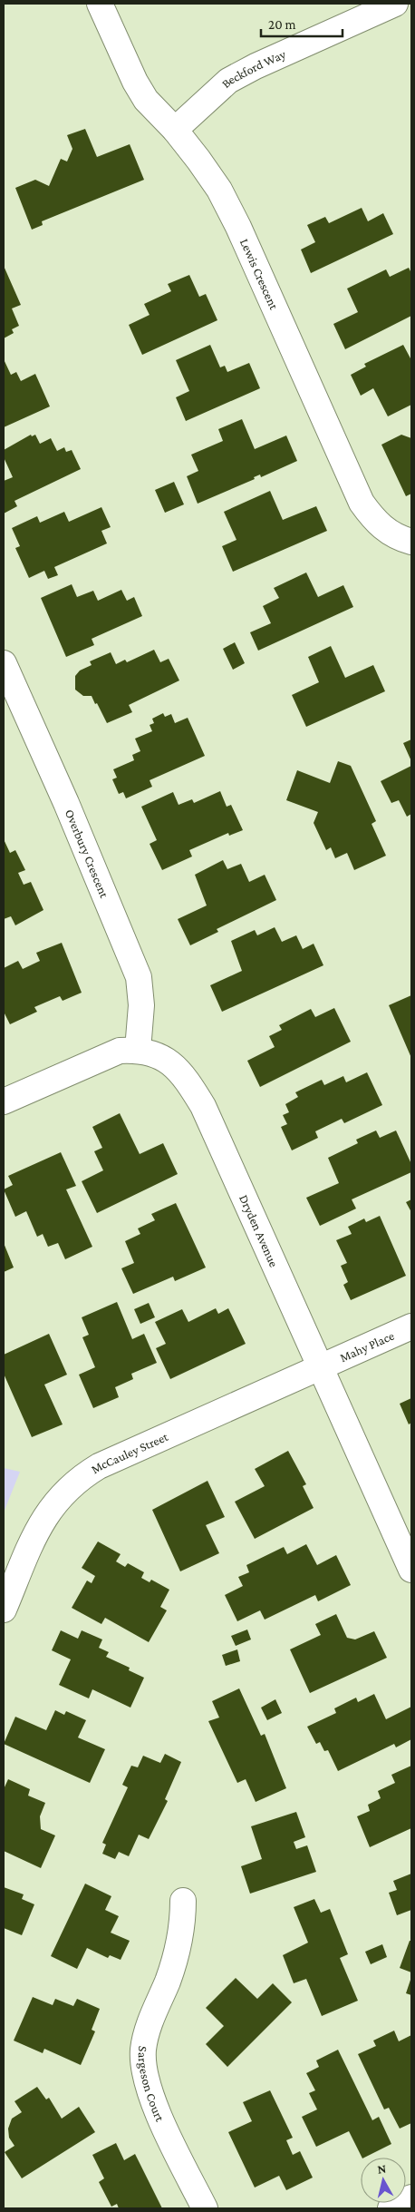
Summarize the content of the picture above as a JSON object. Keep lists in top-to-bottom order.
{
  "streets": {
    "street": [
      "Beckford Way",
      "Lewis Crescent",
      "Overbury Crescent",
      "Dryden Avenue",
      "Mahy Place",
      "McCauley Street",
      "Sargeson Court"
    ]
  },
  "crossings": [
    ["Beckford Way", "Lewis Crescent"],
    ["Overbury Crescent", "Dryden Avenue"],
    ["Dryden Avenue", "Mahy Place"],
    ["Dryden Avenue", "McCauley Street"],
    ["Mahy Place", "McCauley Street"]
  ],
  "scale_bar": "20 m",
  "north": "top"
}
